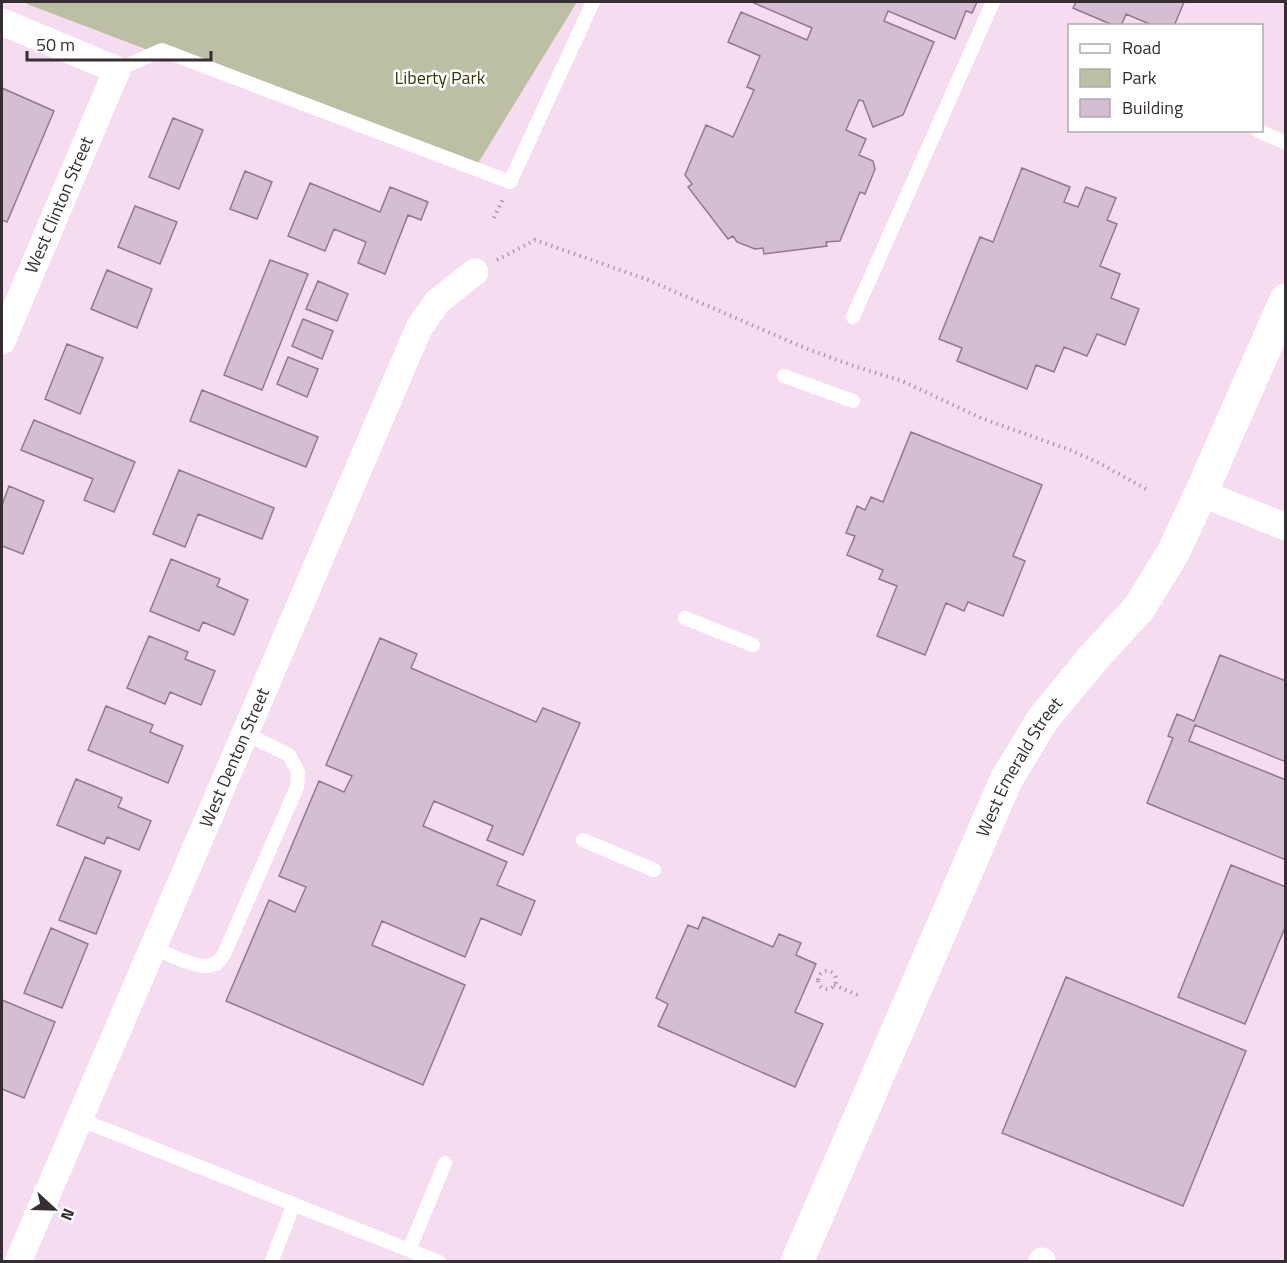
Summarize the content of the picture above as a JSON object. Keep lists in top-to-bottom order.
{
  "streets": {
    "main road": ["West Emerald Street"],
    "street": ["West Clinton Street", "West Denton Street"]
  },
  "parks": ["Liberty Park"],
  "legend": ["Road", "Park", "Building"],
  "scale_bar": "50 m",
  "north": "right"
}
